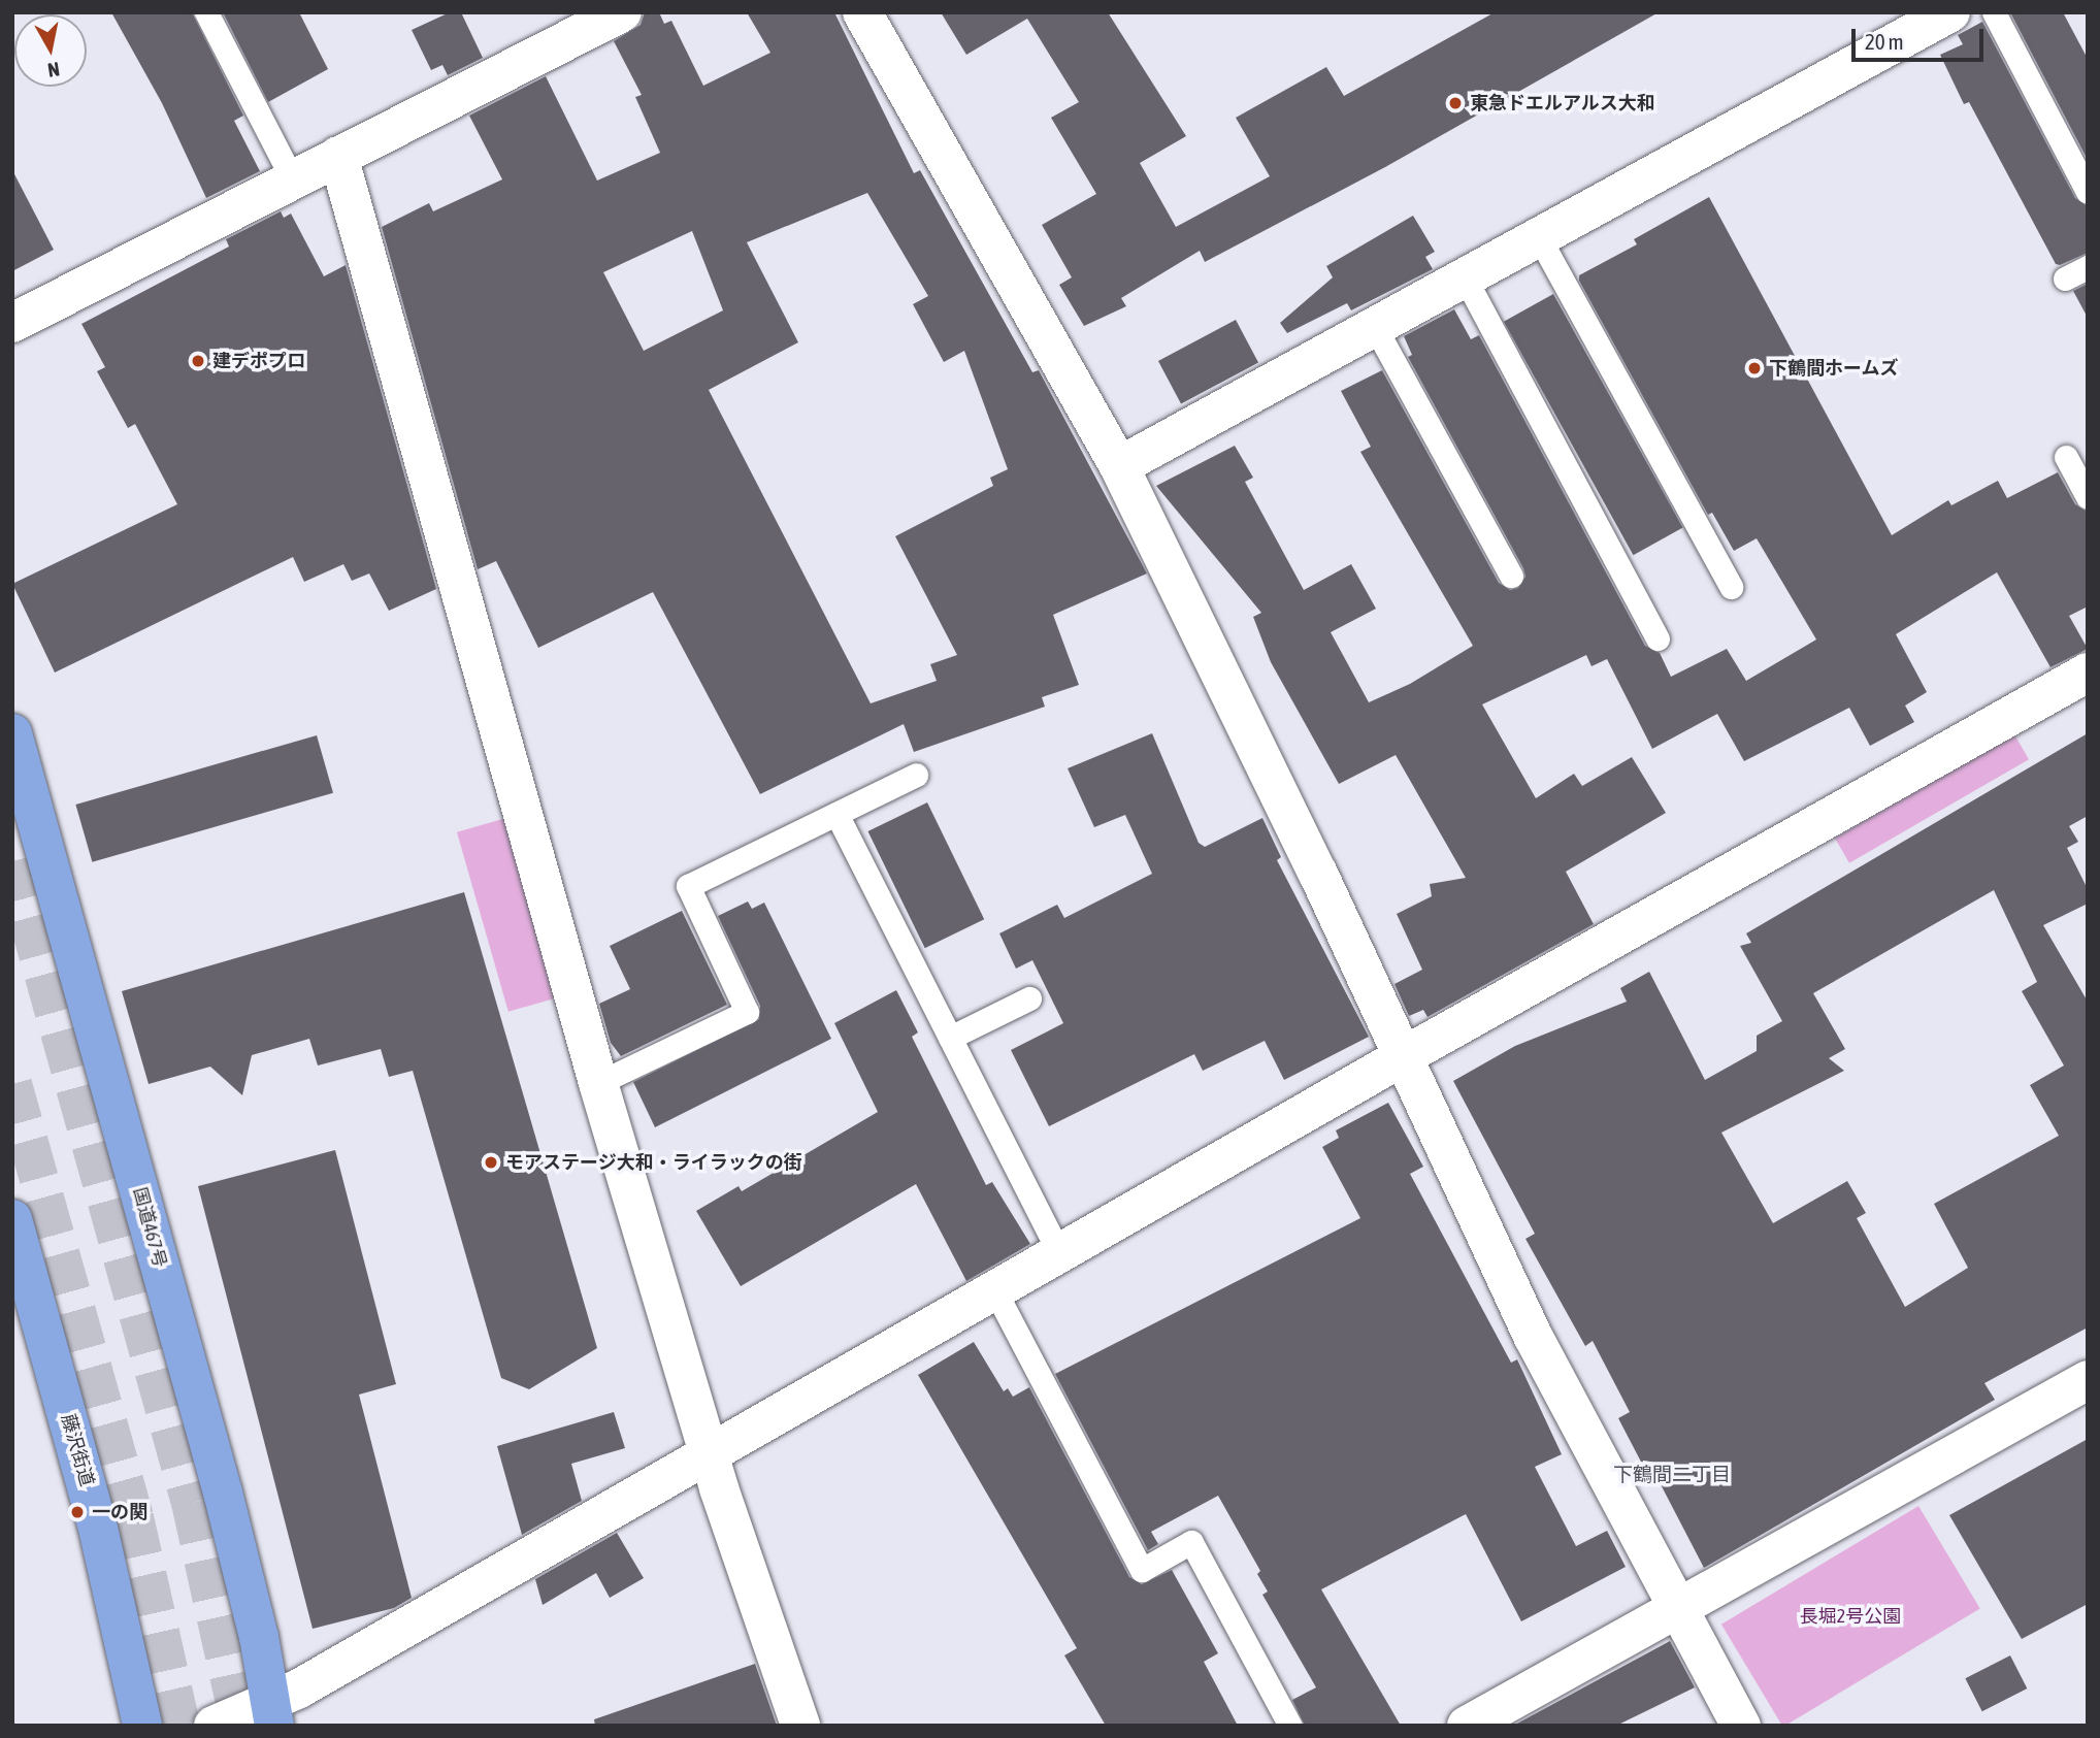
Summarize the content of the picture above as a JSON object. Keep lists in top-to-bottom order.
{
  "streets": {
    "highway": ["国道467号", "藤沢街道"]
  },
  "districts": ["下鶴間二丁目"],
  "parks": ["長堀2号公園"],
  "places": [
    "東急ドエルアルス大和",
    "建デポプロ",
    "下鶴間ホームズ",
    "モアステージ大和・ライラックの街",
    "一の関"
  ],
  "scale_bar": "20 m",
  "north": "bottom"
}
